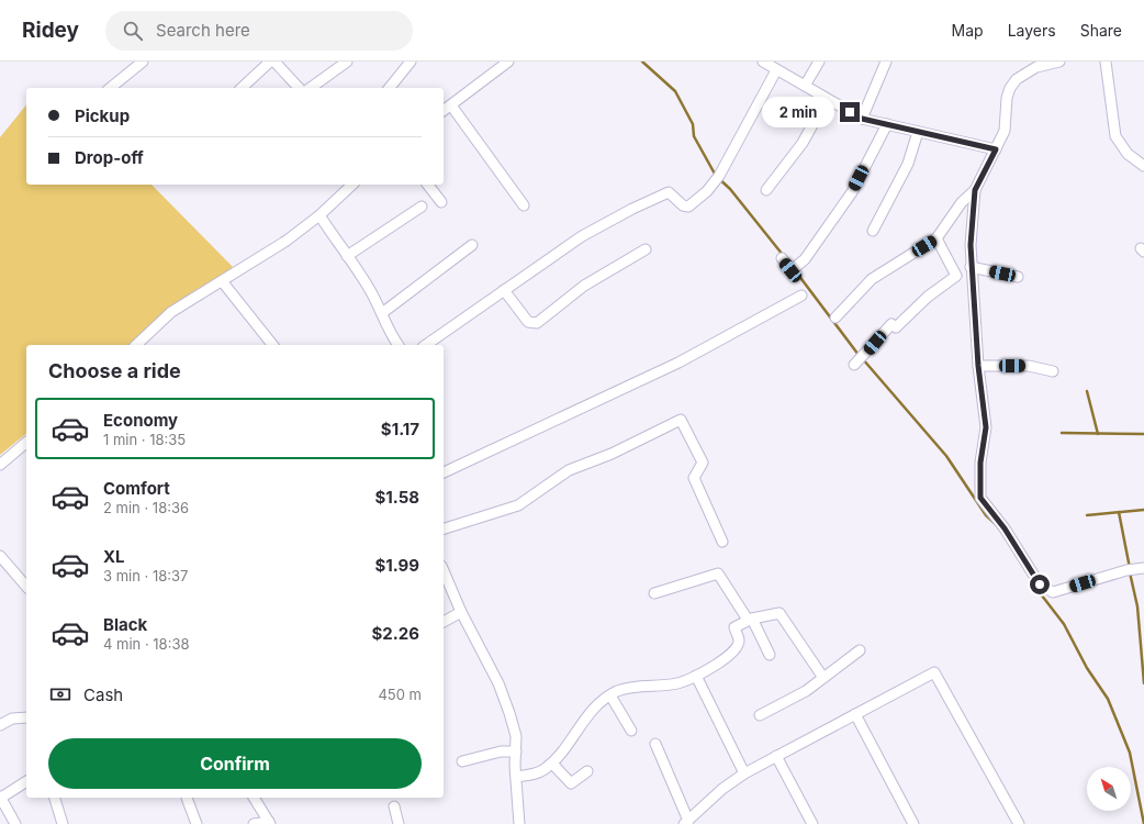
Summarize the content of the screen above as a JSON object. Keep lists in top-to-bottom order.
{
  "north": "top left",
  "page": {
    "header": "Ridey",
    "search": "Search here",
    "nav": ["Map", "Layers", "Share"],
    "banner": ["Pickup", "Drop-off"],
    "bubble": "2 min",
    "heading": "Choose a ride",
    "list": [
      {
        "name": "Economy",
        "note": "1 min · 18:35",
        "value": "$1.17"
      },
      {
        "name": "Comfort",
        "note": "2 min · 18:36",
        "value": "$1.58"
      },
      {
        "name": "XL",
        "note": "3 min · 18:37",
        "value": "$1.99"
      },
      {
        "name": "Black",
        "note": "4 min · 18:38",
        "value": "$2.26"
      }
    ],
    "pay": ["Cash", "450 m"],
    "buttons": "Confirm"
  }
}
